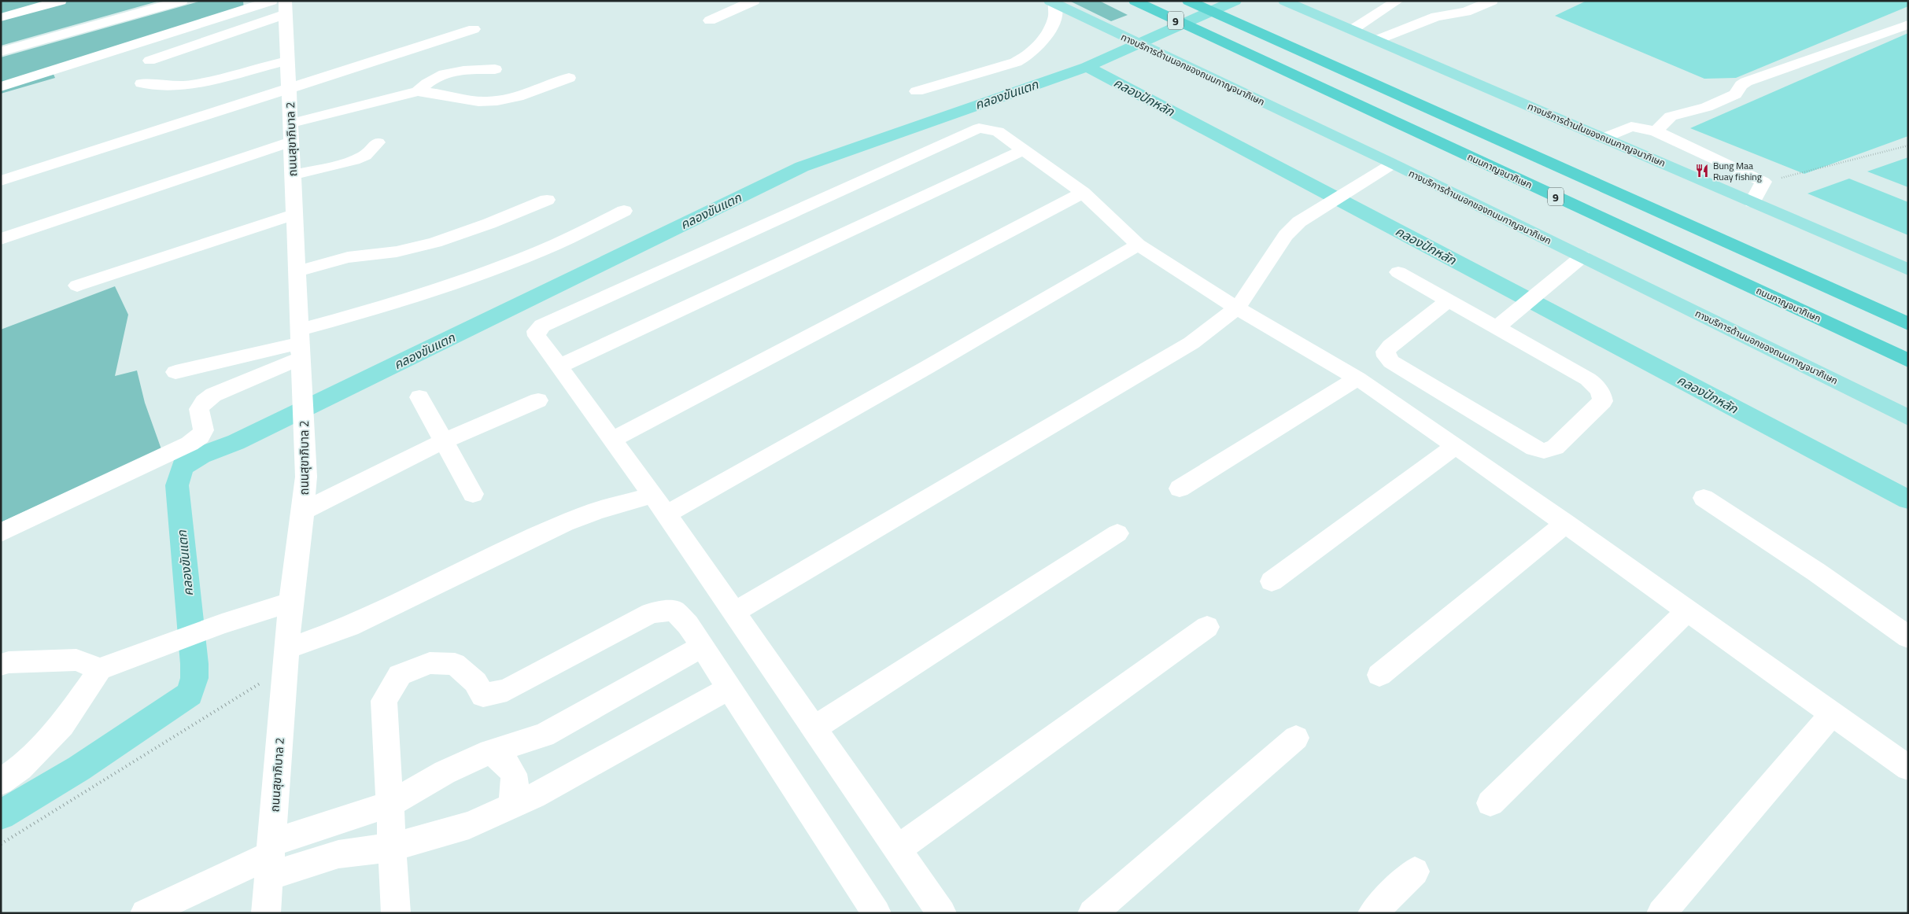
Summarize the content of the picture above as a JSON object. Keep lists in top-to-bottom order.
{
  "streets": {
    "highway": ["9", "ถนนกาญจนาภิเษก"],
    "main road": ["ทางบริการด้านนอกของถนนกาญจนาภิเษก", "ทางบริการด้านในของถนนกาญจนาภิเษก"],
    "street": ["ถนนสุขาภิบาล 2"]
  },
  "water": ["คลองขันแตก", "คลองปักหลัก"],
  "places": {
    "restaurant": ["Bung Maa Ruay fishing"]
  }
}
